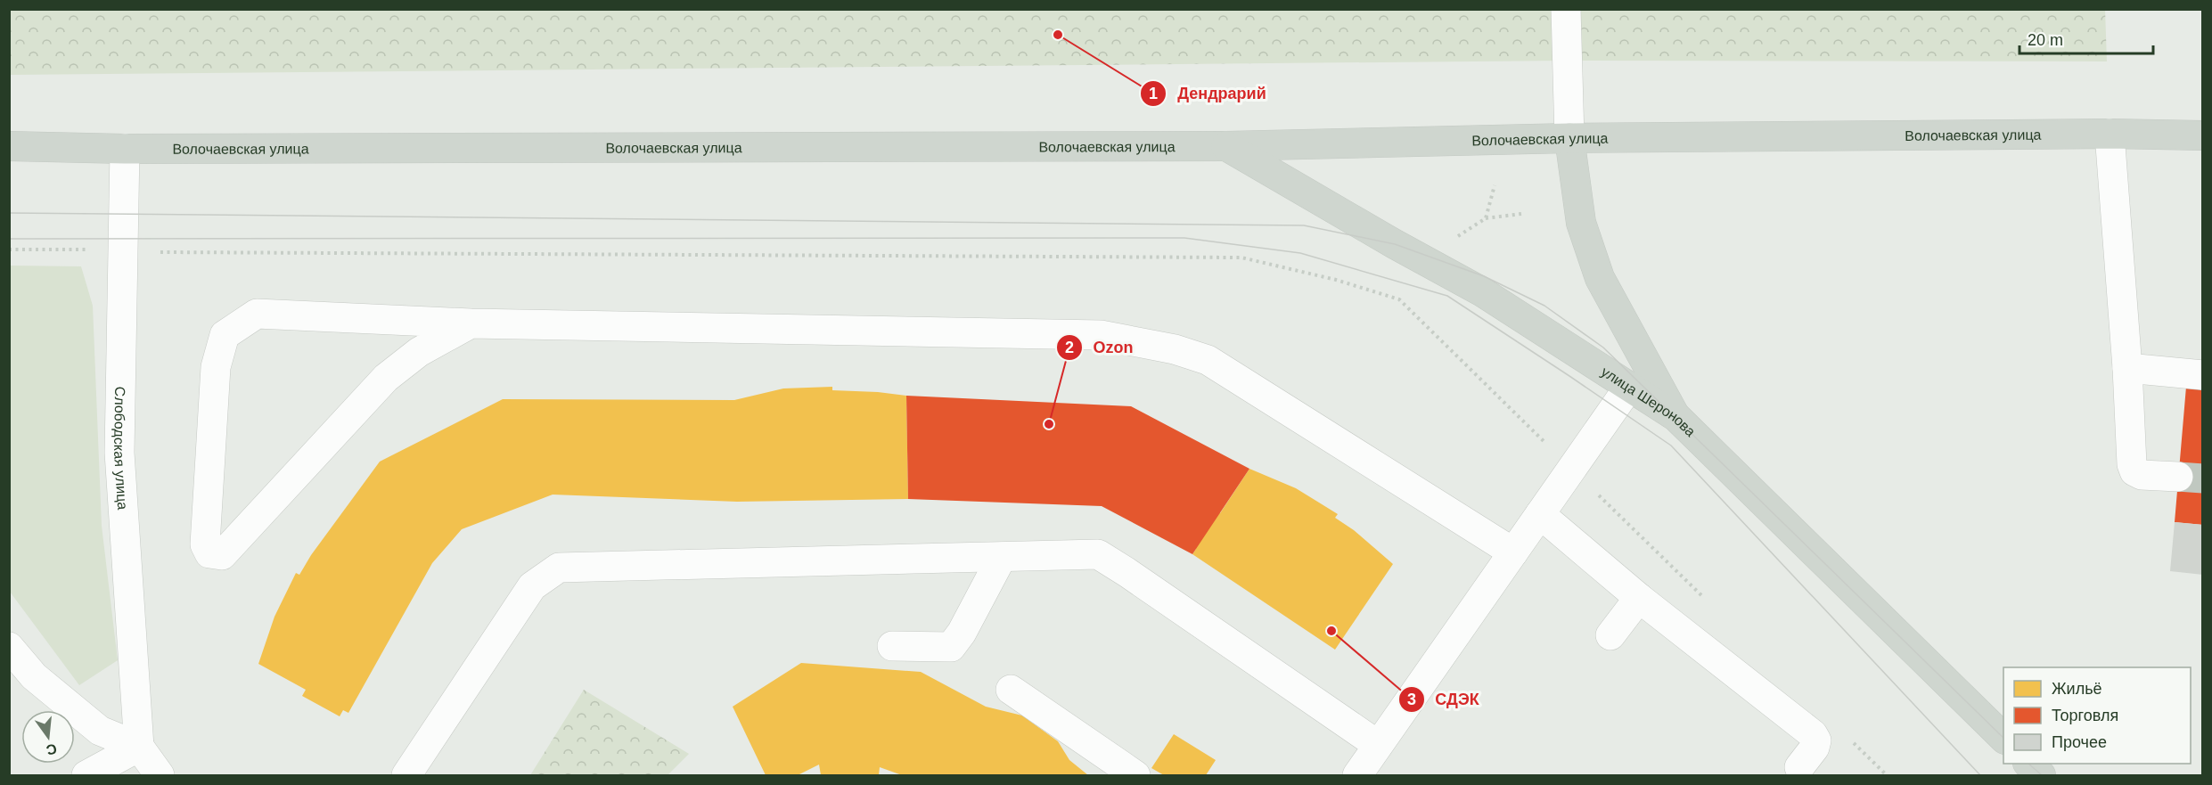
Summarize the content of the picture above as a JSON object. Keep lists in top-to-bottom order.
{
  "streets": {
    "main road": ["Волочаевская улица", "улица Шеронова"],
    "street": ["Слободская улица"]
  },
  "crossings": [
    ["Волочаевская улица", "улица Шеронова"],
    ["Волочаевская улица", "Слободская улица"]
  ],
  "places": ["Дендрарий", "Ozon", "СДЭК"],
  "legend": ["Жильё", "Торговля", "Прочее"],
  "scale_bar": "20 m",
  "north": "bottom"
}
